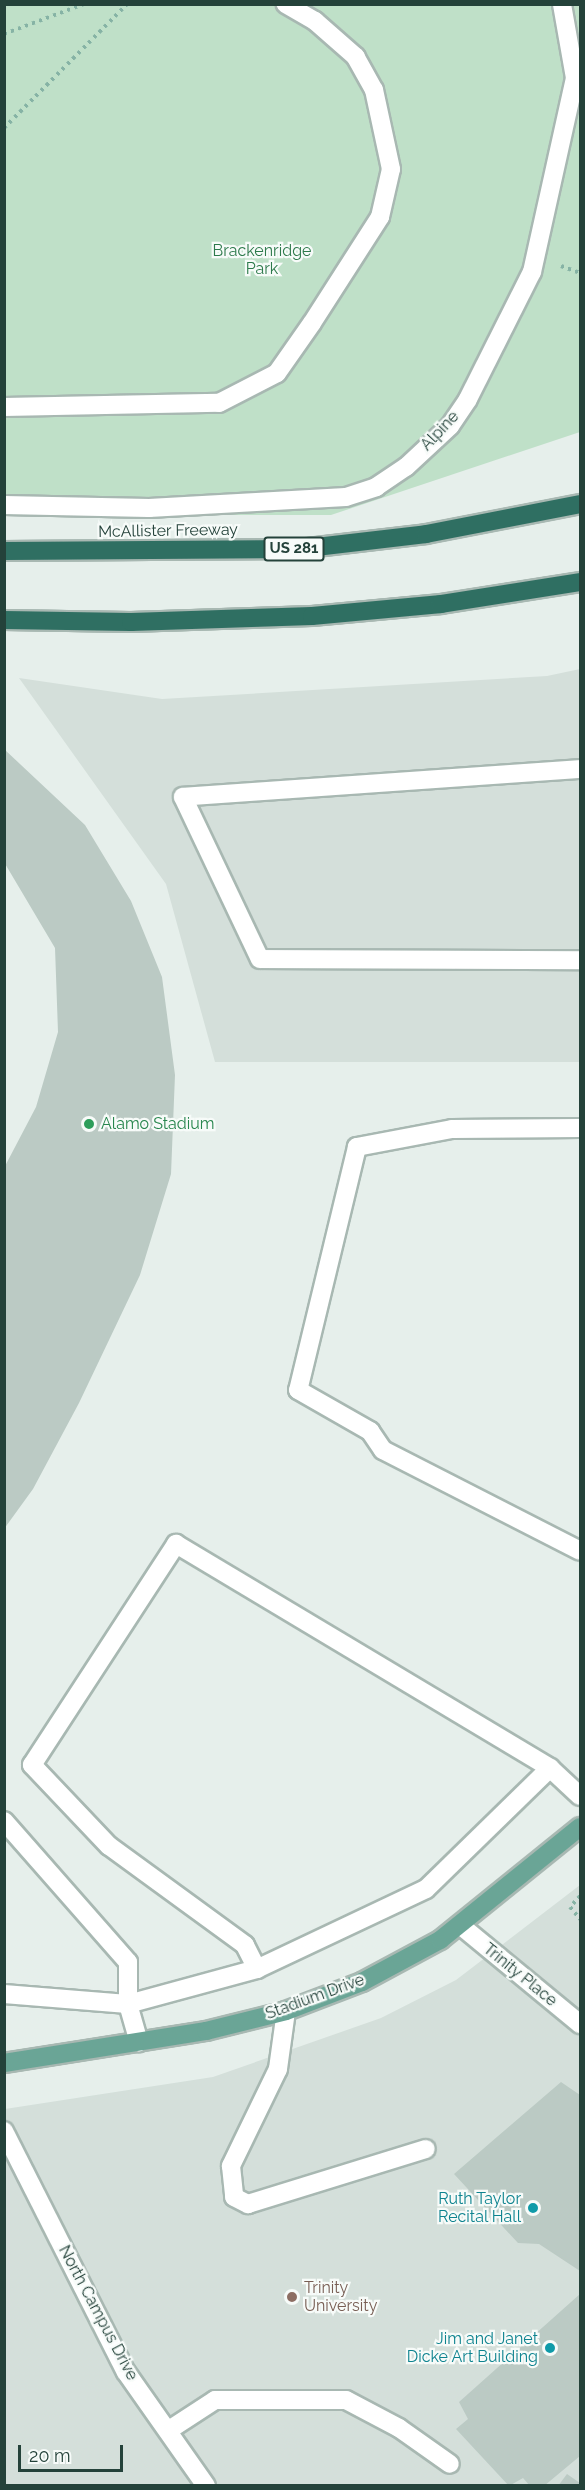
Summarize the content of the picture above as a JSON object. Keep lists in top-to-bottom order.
{
  "streets": {
    "highway": ["McAllister Freeway", "US 281"],
    "main road": ["Stadium Drive"],
    "street": ["Alpine", "Trinity Place", "North Campus Drive"]
  },
  "crossings": [
    ["Trinity Place", "Stadium Drive"]
  ],
  "parks": ["Brackenridge Park"],
  "places": [
    "Alamo Stadium",
    "Ruth Taylor Recital Hall",
    "Trinity University",
    "Jim and Janet Dicke Art Building"
  ],
  "scale_bar": "20 m"
}
